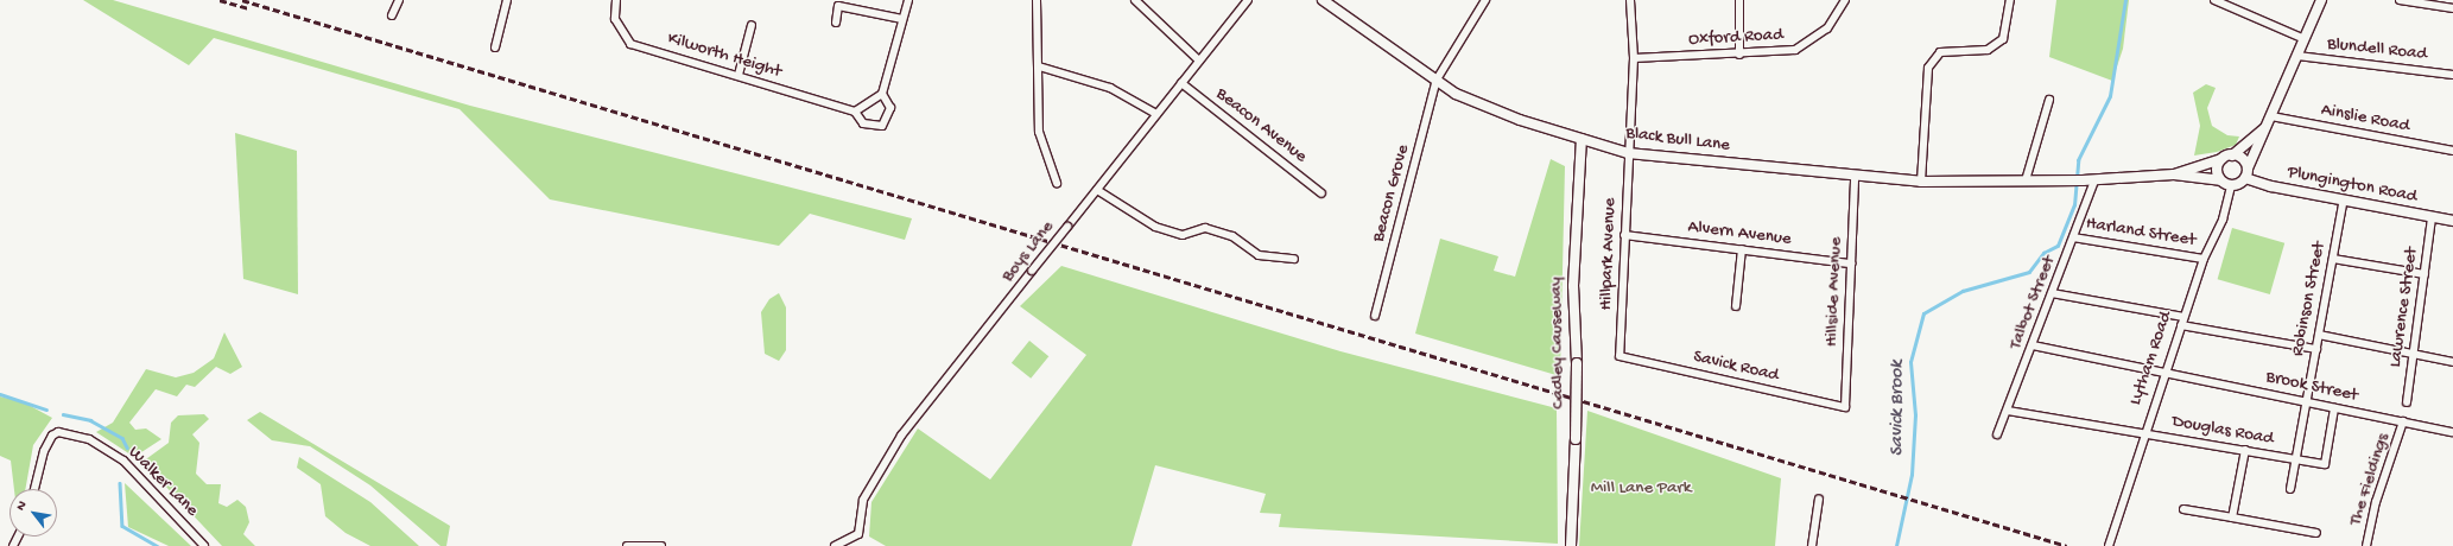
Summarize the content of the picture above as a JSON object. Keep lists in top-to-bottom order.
{
  "streets": {
    "street": [
      "Oxford Road",
      "Blundell Road",
      "Kilworth Height",
      "Ainslie Road",
      "Beacon Avenue",
      "Black Bull Lane",
      "Plungington Road",
      "Beacon Grove",
      "Harland Street",
      "Alvern Avenue",
      "Boys Lane",
      "Hillpark Avenue",
      "Hillside Avenue",
      "Robinson Street",
      "Talbot Street",
      "Lawrence Street",
      "Cadley Causeway",
      "Lytham Road",
      "Savick Road",
      "Brook Street",
      "Douglas Road",
      "The Fieldings",
      "Walker Lane"
    ]
  },
  "crossings": [
    ["Oxford Road", "Hillpark Avenue"],
    ["Beacon Avenue", "Boys Lane"],
    ["Black Bull Lane", "Beacon Grove"],
    ["Black Bull Lane", "Hillpark Avenue"],
    ["Black Bull Lane", "Hillside Avenue"],
    ["Black Bull Lane", "Talbot Street"],
    ["Black Bull Lane", "Cadley Causeway"],
    ["Plungington Road", "Robinson Street"],
    ["Plungington Road", "Lawrence Street"],
    ["Plungington Road", "Lytham Road"],
    ["Harland Street", "Talbot Street"],
    ["Harland Street", "Lytham Road"],
    ["Alvern Avenue", "Hillpark Avenue"],
    ["Alvern Avenue", "Hillside Avenue"],
    ["Hillpark Avenue", "Savick Road"],
    ["Hillside Avenue", "Savick Road"],
    ["Robinson Street", "Brook Street"],
    ["Robinson Street", "Douglas Road"],
    ["Talbot Street", "Brook Street"],
    ["Talbot Street", "Douglas Road"],
    ["Lytham Road", "Brook Street"],
    ["Lytham Road", "Douglas Road"],
    ["Brook Street", "Douglas Road"],
    ["Brook Street", "The Fieldings"]
  ],
  "water": ["Savick Brook"],
  "parks": ["Mill Lane Park"],
  "north": "top left"
}
